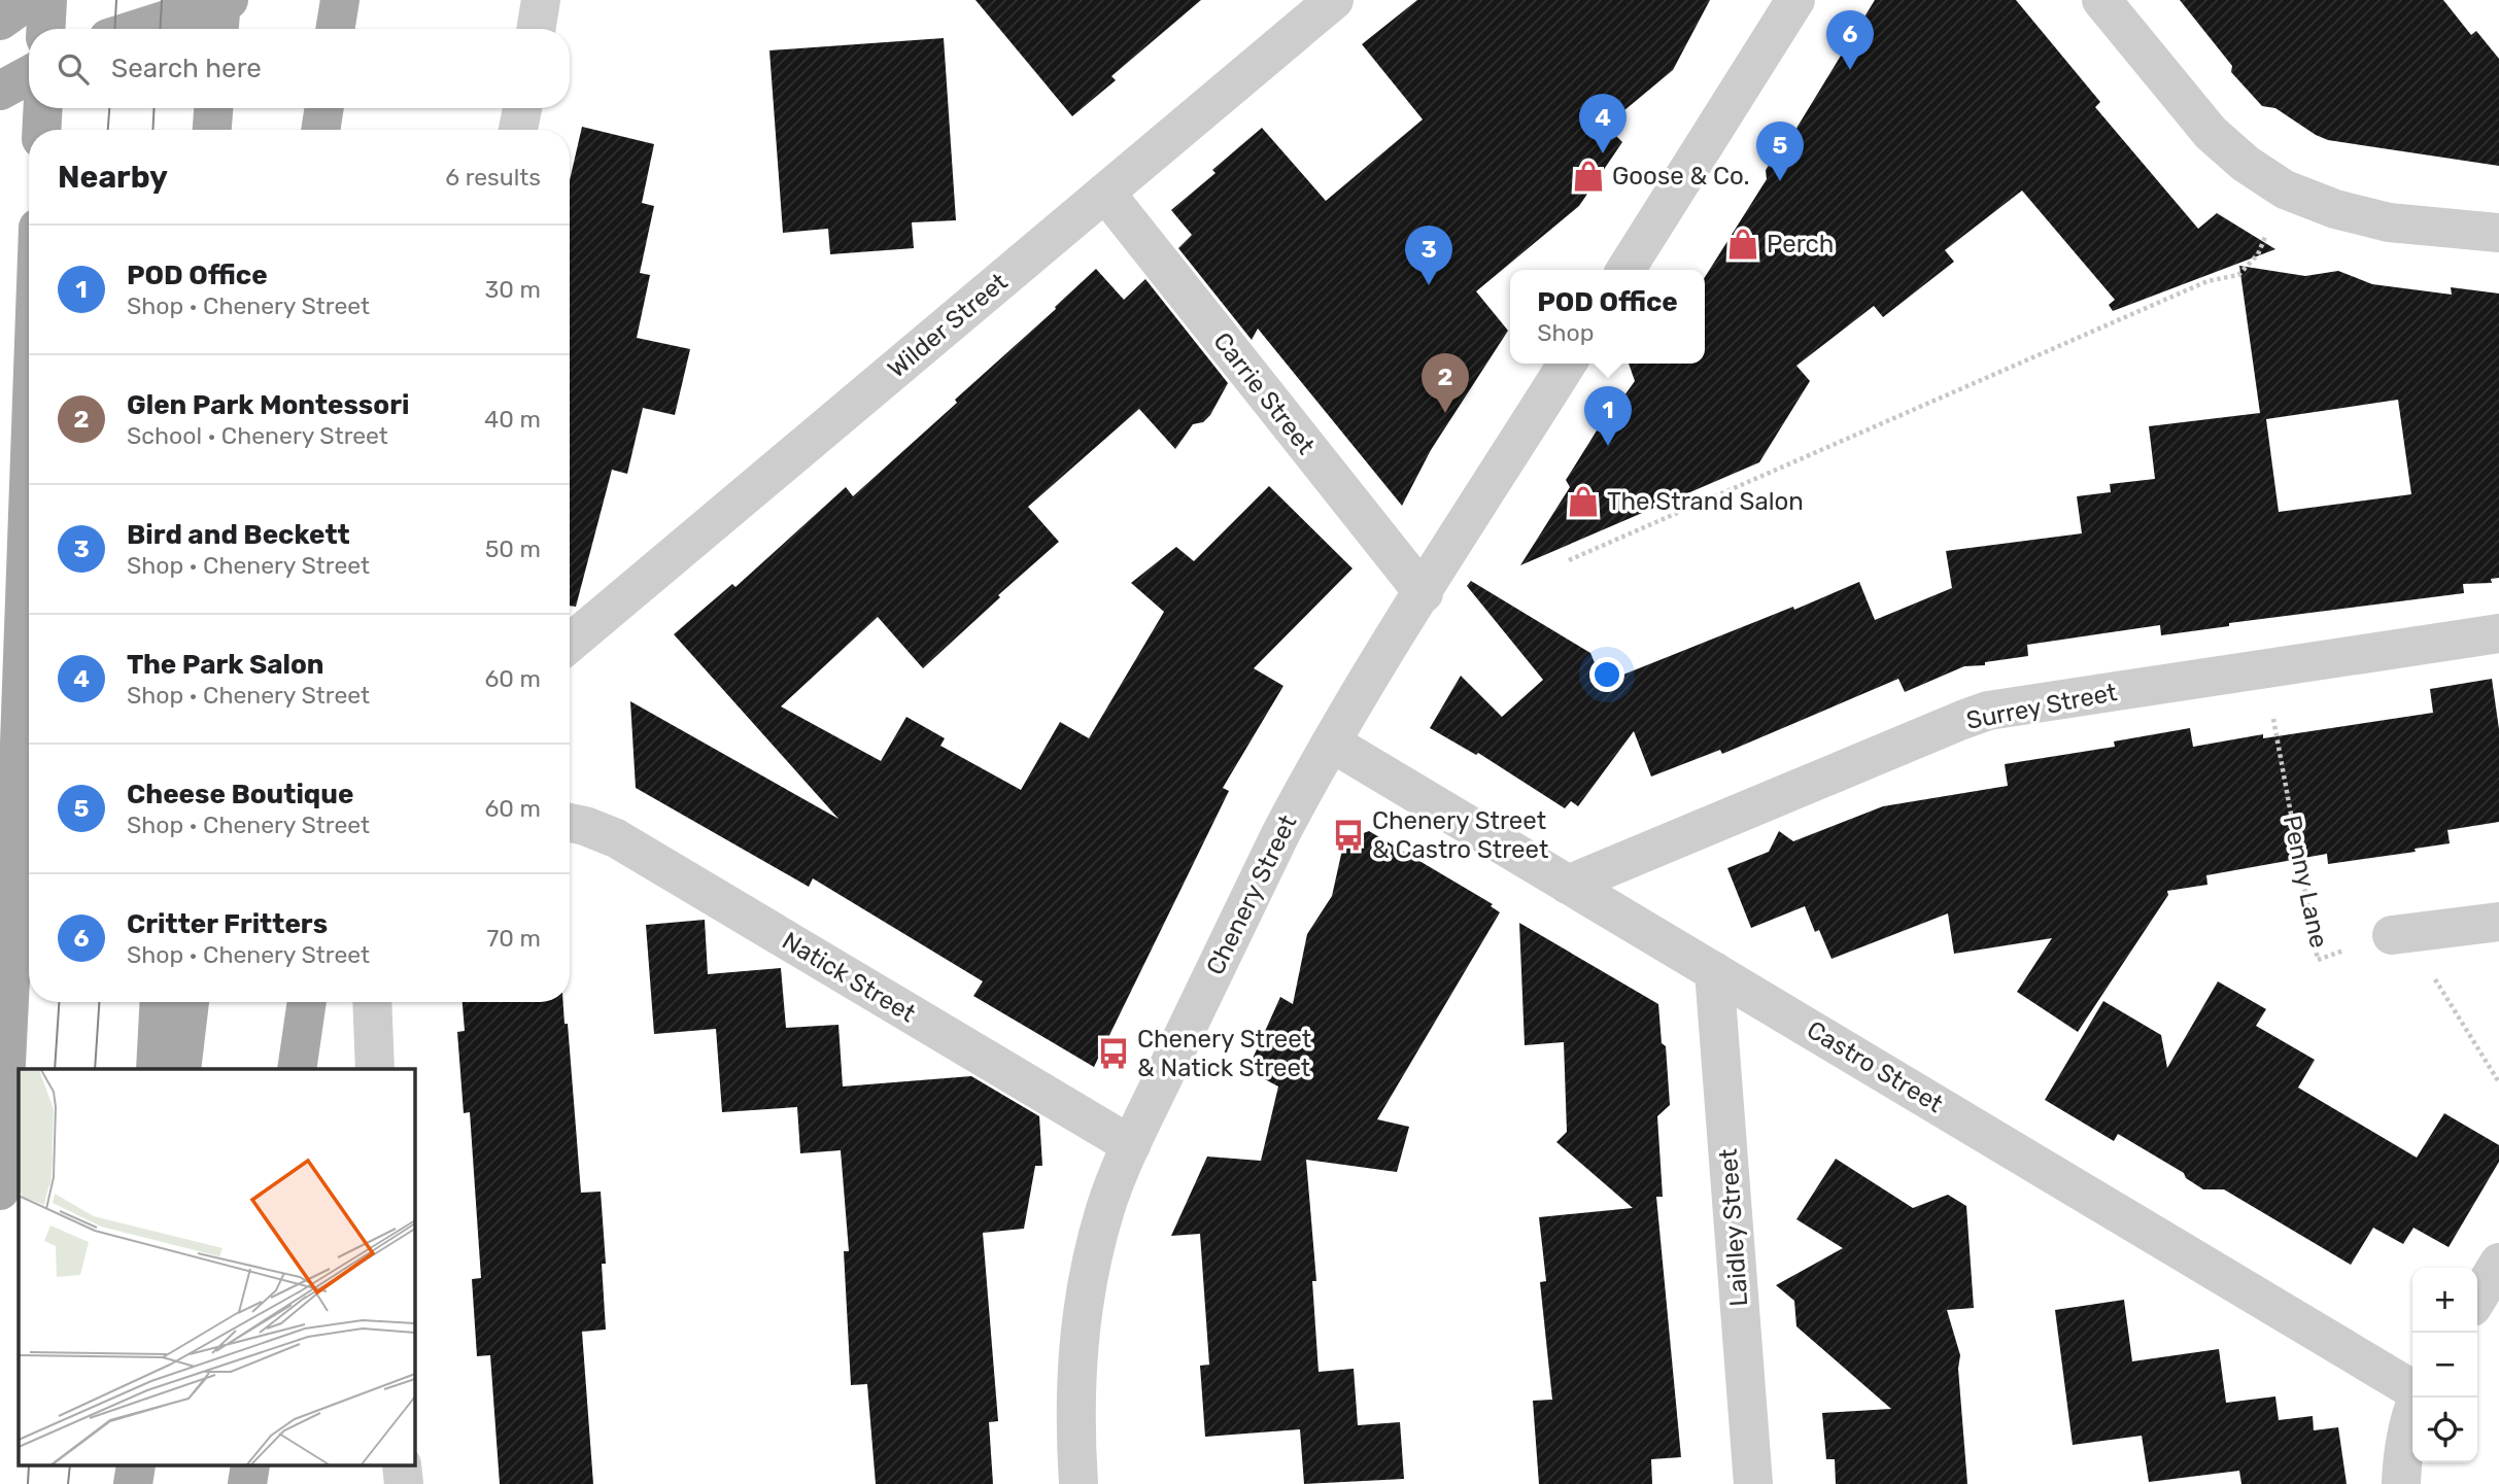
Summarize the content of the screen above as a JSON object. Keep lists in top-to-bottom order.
{
  "streets": {
    "street": [
      "Wilder Street",
      "Carrie Street",
      "Surrey Street",
      "Chenery Street",
      "Natick Street",
      "Castro Street",
      "Laidley Street"
    ],
    "path": ["Penny Lane"]
  },
  "crossings": [
    ["Wilder Street", "Carrie Street"],
    ["Carrie Street", "Chenery Street"],
    ["Surrey Street", "Penny Lane"],
    ["Surrey Street", "Castro Street"],
    ["Chenery Street", "Natick Street"],
    ["Chenery Street", "Castro Street"],
    ["Castro Street", "Laidley Street"]
  ],
  "places": {
    "shop": ["Goose & Co.", "Perch", "The Strand Salon"],
    "bus stop": ["Chenery Street & Castro Street", "Chenery Street & Natick Street"]
  },
  "page": {
    "pins": [
      "6",
      "4",
      "5",
      "3",
      "2",
      "1"
    ],
    "search": "Search here",
    "heading": ["Nearby", "6 results"],
    "list": [
      {
        "mark": "1",
        "name": "POD Office",
        "note": "Shop · Chenery Street",
        "value": "30 m"
      },
      {
        "mark": "2",
        "name": "Glen Park Montessori",
        "note": "School · Chenery Street",
        "value": "40 m"
      },
      {
        "mark": "3",
        "name": "Bird and Beckett",
        "note": "Shop · Chenery Street",
        "value": "50 m"
      },
      {
        "mark": "4",
        "name": "The Park Salon",
        "note": "Shop · Chenery Street",
        "value": "60 m"
      },
      {
        "mark": "5",
        "name": "Cheese Boutique",
        "note": "Shop · Chenery Street",
        "value": "60 m"
      },
      {
        "mark": "6",
        "name": "Critter Fritters",
        "note": "Shop · Chenery Street",
        "value": "70 m"
      }
    ],
    "popup": ["POD Office", "Shop"],
    "map_buttons": ["+", "−"]
  }
}
